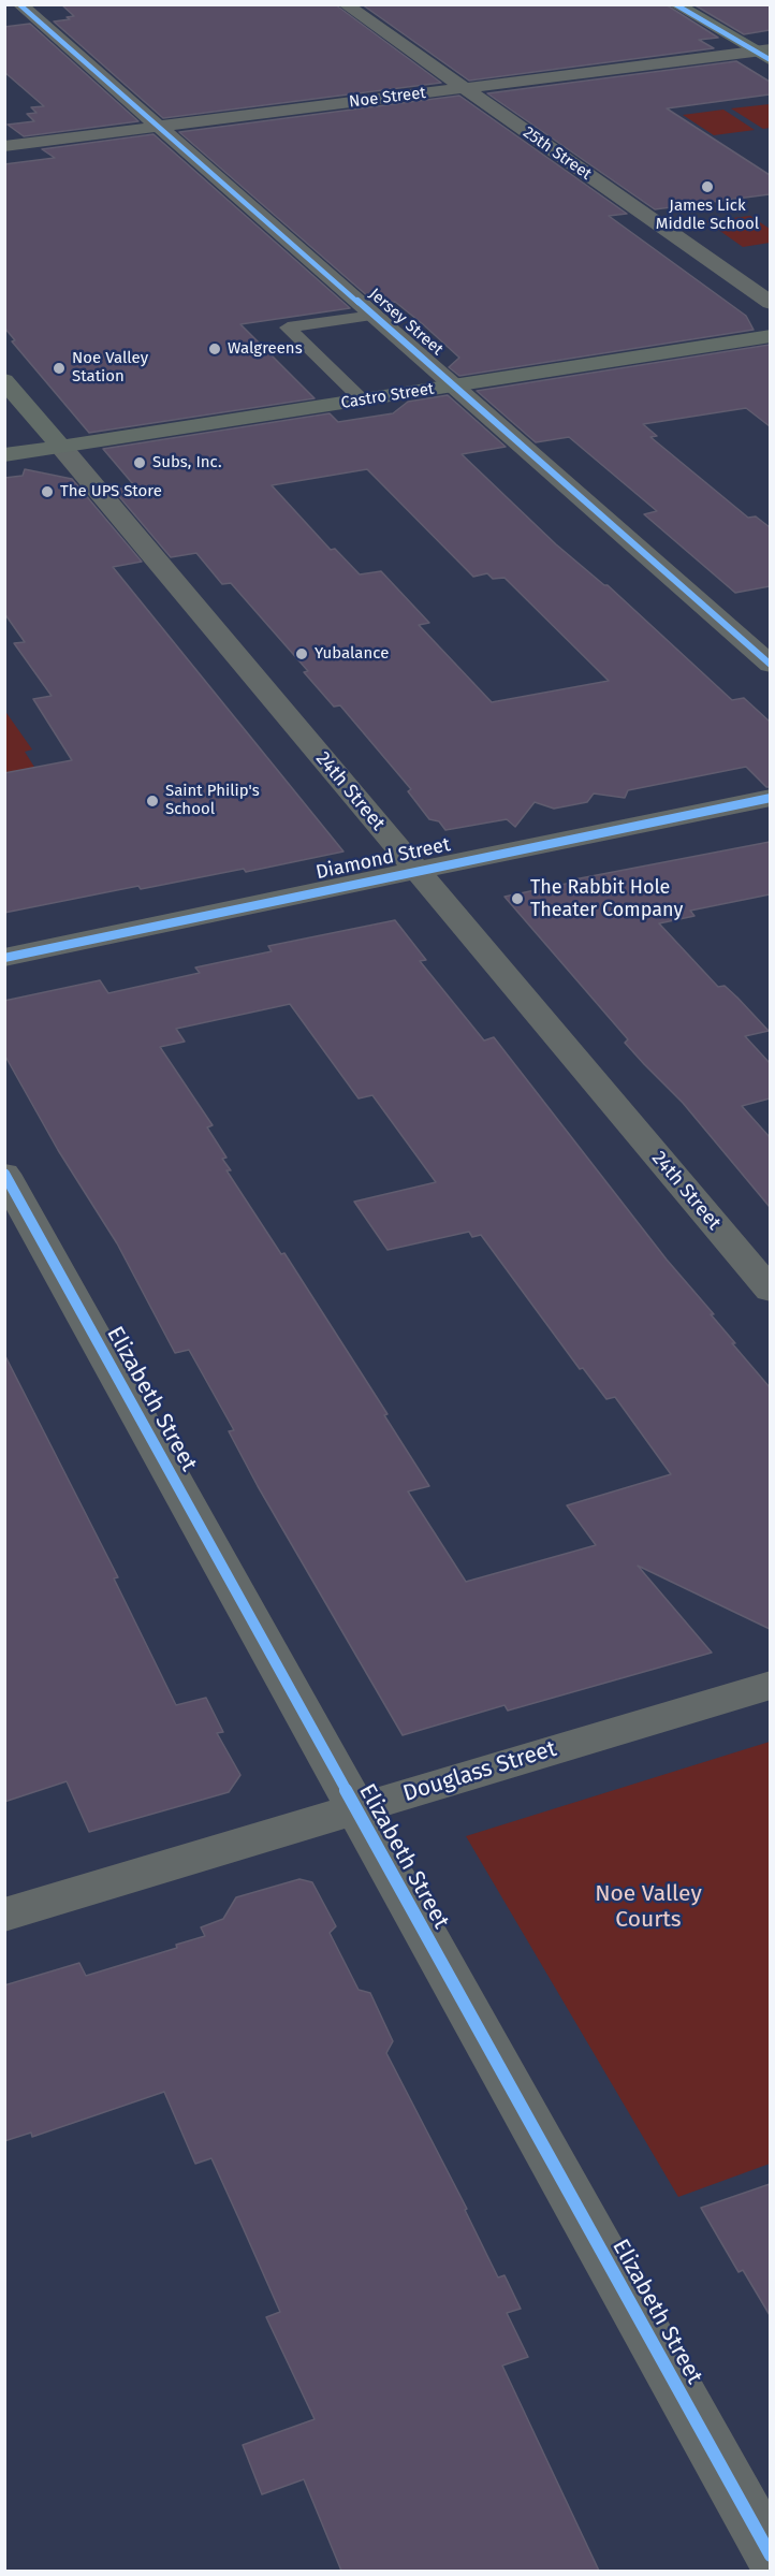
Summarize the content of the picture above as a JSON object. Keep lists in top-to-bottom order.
{
  "streets": {
    "street": [
      "Noe Street",
      "25th Street",
      "Jersey Street",
      "Castro Street",
      "24th Street",
      "Diamond Street",
      "Elizabeth Street",
      "Douglass Street"
    ]
  },
  "crossings": [
    ["Noe Street", "25th Street"],
    ["Noe Street", "Jersey Street"],
    ["Jersey Street", "Castro Street"],
    ["Castro Street", "24th Street"],
    ["24th Street", "Diamond Street"],
    ["Elizabeth Street", "Douglass Street"]
  ],
  "parks": ["Noe Valley Courts"],
  "places": [
    "James Lick Middle School",
    "Walgreens",
    "Noe Valley Station",
    "Subs, Inc.",
    "The UPS Store",
    "Yubalance",
    "Saint Philip's School",
    "The Rabbit Hole Theater Company"
  ]
}
